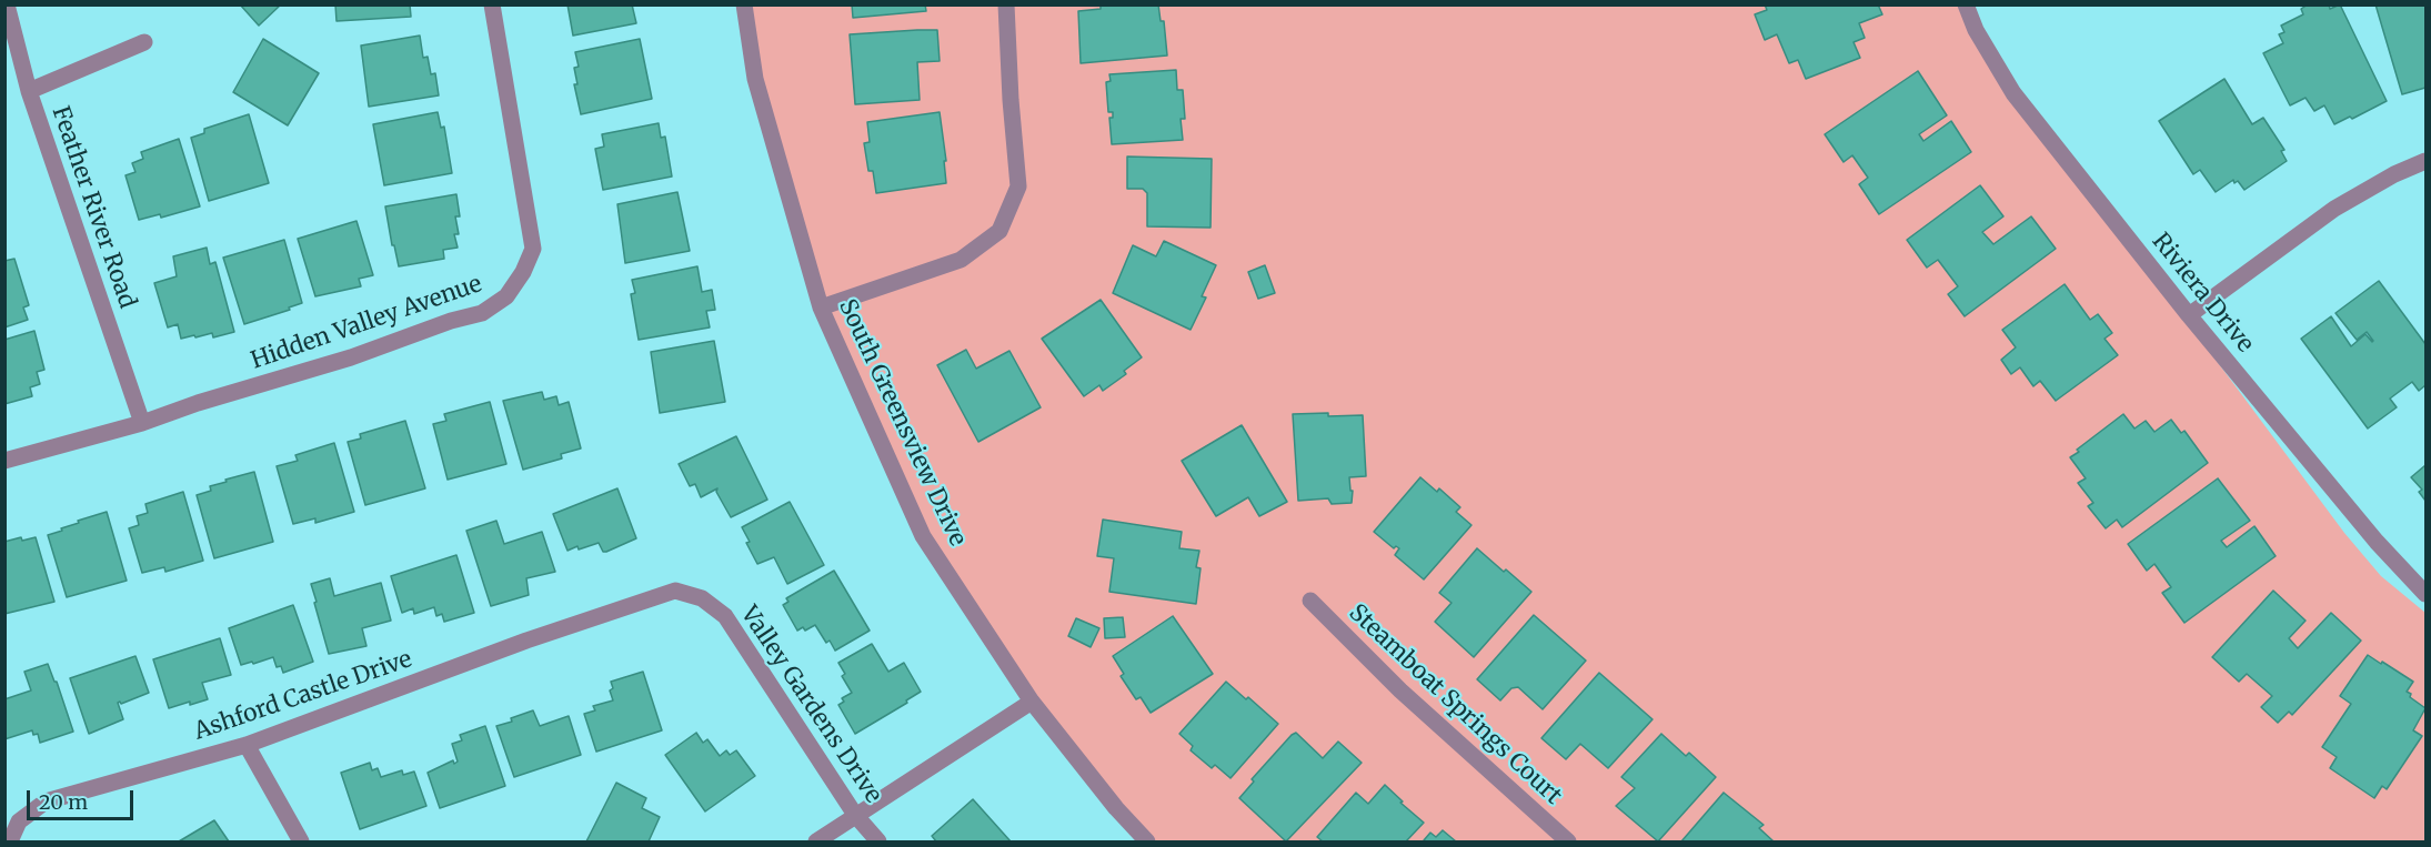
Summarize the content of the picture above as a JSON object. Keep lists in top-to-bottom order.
{
  "streets": {
    "street": [
      "Feather River Road",
      "Riviera Drive",
      "Hidden Valley Avenue",
      "South Greensview Drive",
      "Ashford Castle Drive",
      "Valley Gardens Drive",
      "Steamboat Springs Court"
    ]
  },
  "crossings": [
    ["Feather River Road", "Hidden Valley Avenue"],
    ["Ashford Castle Drive", "Valley Gardens Drive"]
  ],
  "scale_bar": "20 m"
}
